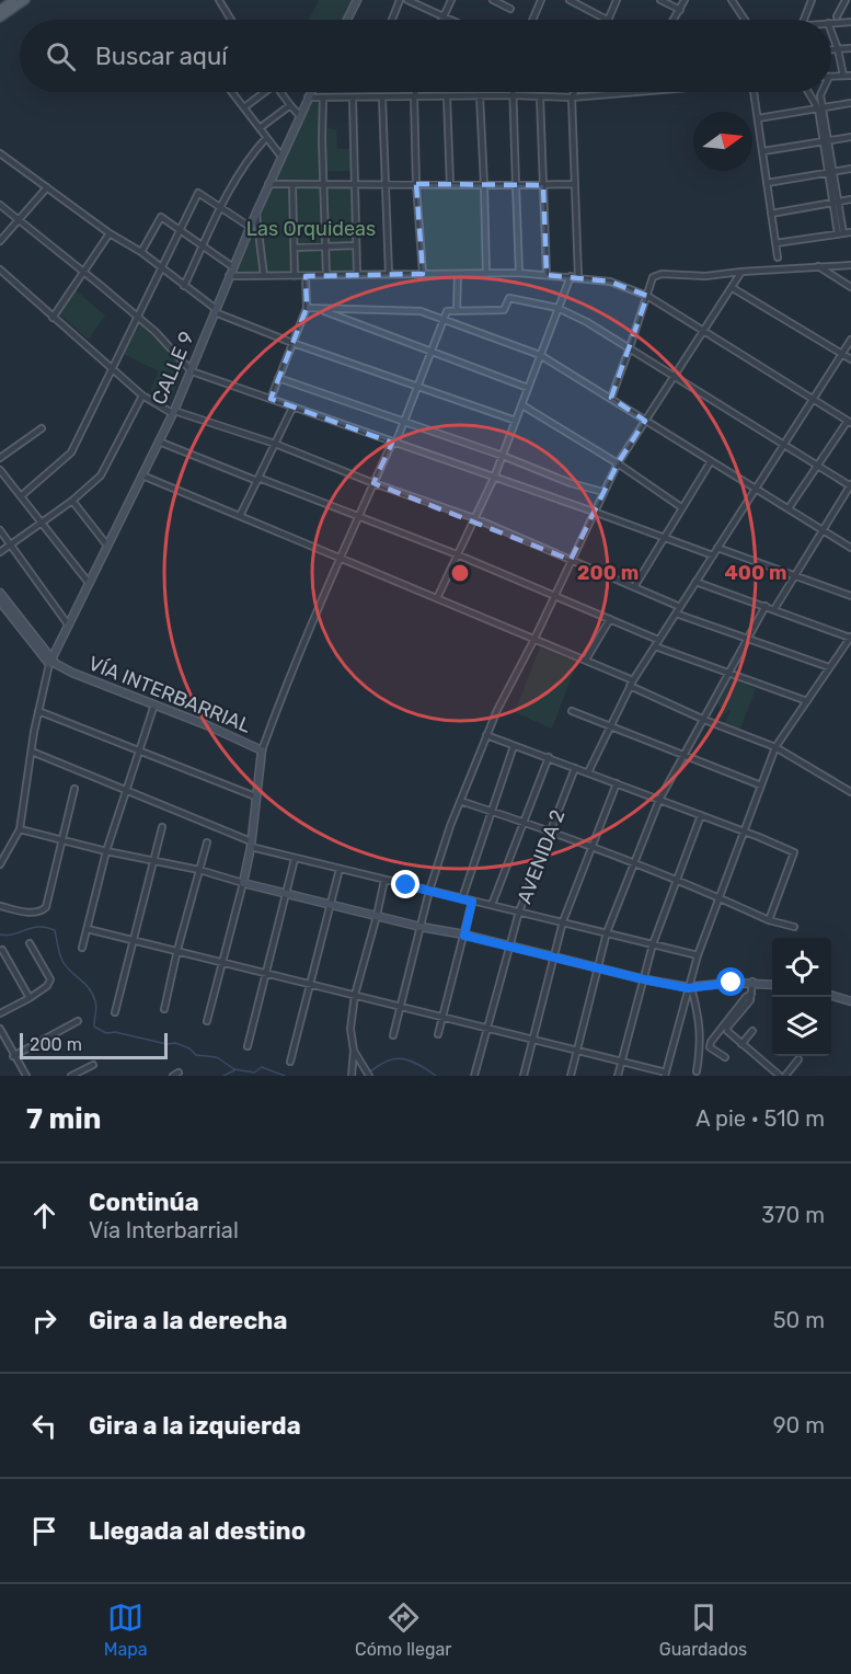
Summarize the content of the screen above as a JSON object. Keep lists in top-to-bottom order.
{
  "streets": {
    "main road": ["CALLE 9", "VÍA INTERBARRIAL"],
    "street": ["AVENIDA 2"]
  },
  "crossings": [
    ["CALLE 9", "VÍA INTERBARRIAL"]
  ],
  "parks": ["Las Orquideas"],
  "scale_bar": "200 m",
  "north": "right",
  "page": {
    "search": "Buscar aquí",
    "scale": "200 m",
    "heading": ["7 min", "A pie · 510 m"],
    "list": [
      ["Continúa", "Vía Interbarrial", "370 m"],
      ["Gira a la derecha", "50 m"],
      ["Gira a la izquierda", "90 m"],
      "Llegada al destino"
    ],
    "nav": ["Mapa", "Cómo llegar", "Guardados"]
  },
  "rings": ["200 m", "400 m"]
}
